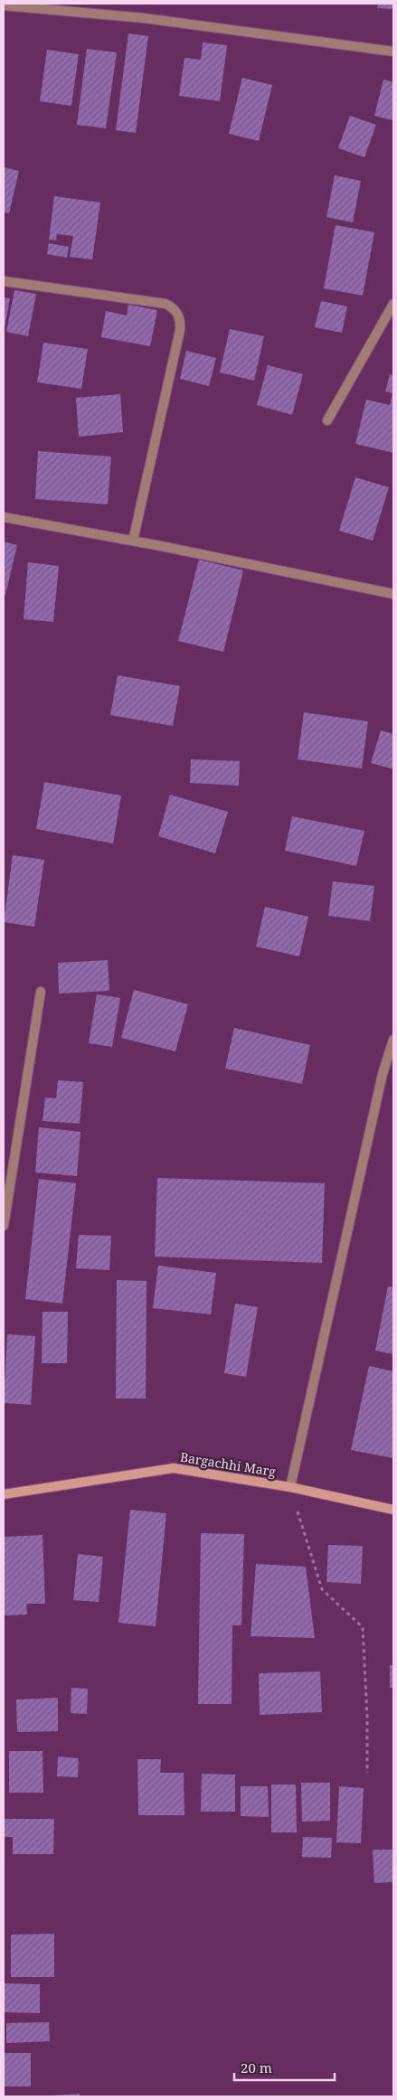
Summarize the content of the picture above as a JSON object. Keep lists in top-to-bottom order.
{
  "streets": {
    "street": ["Bargachhi Marg"]
  },
  "scale_bar": "20 m"
}
